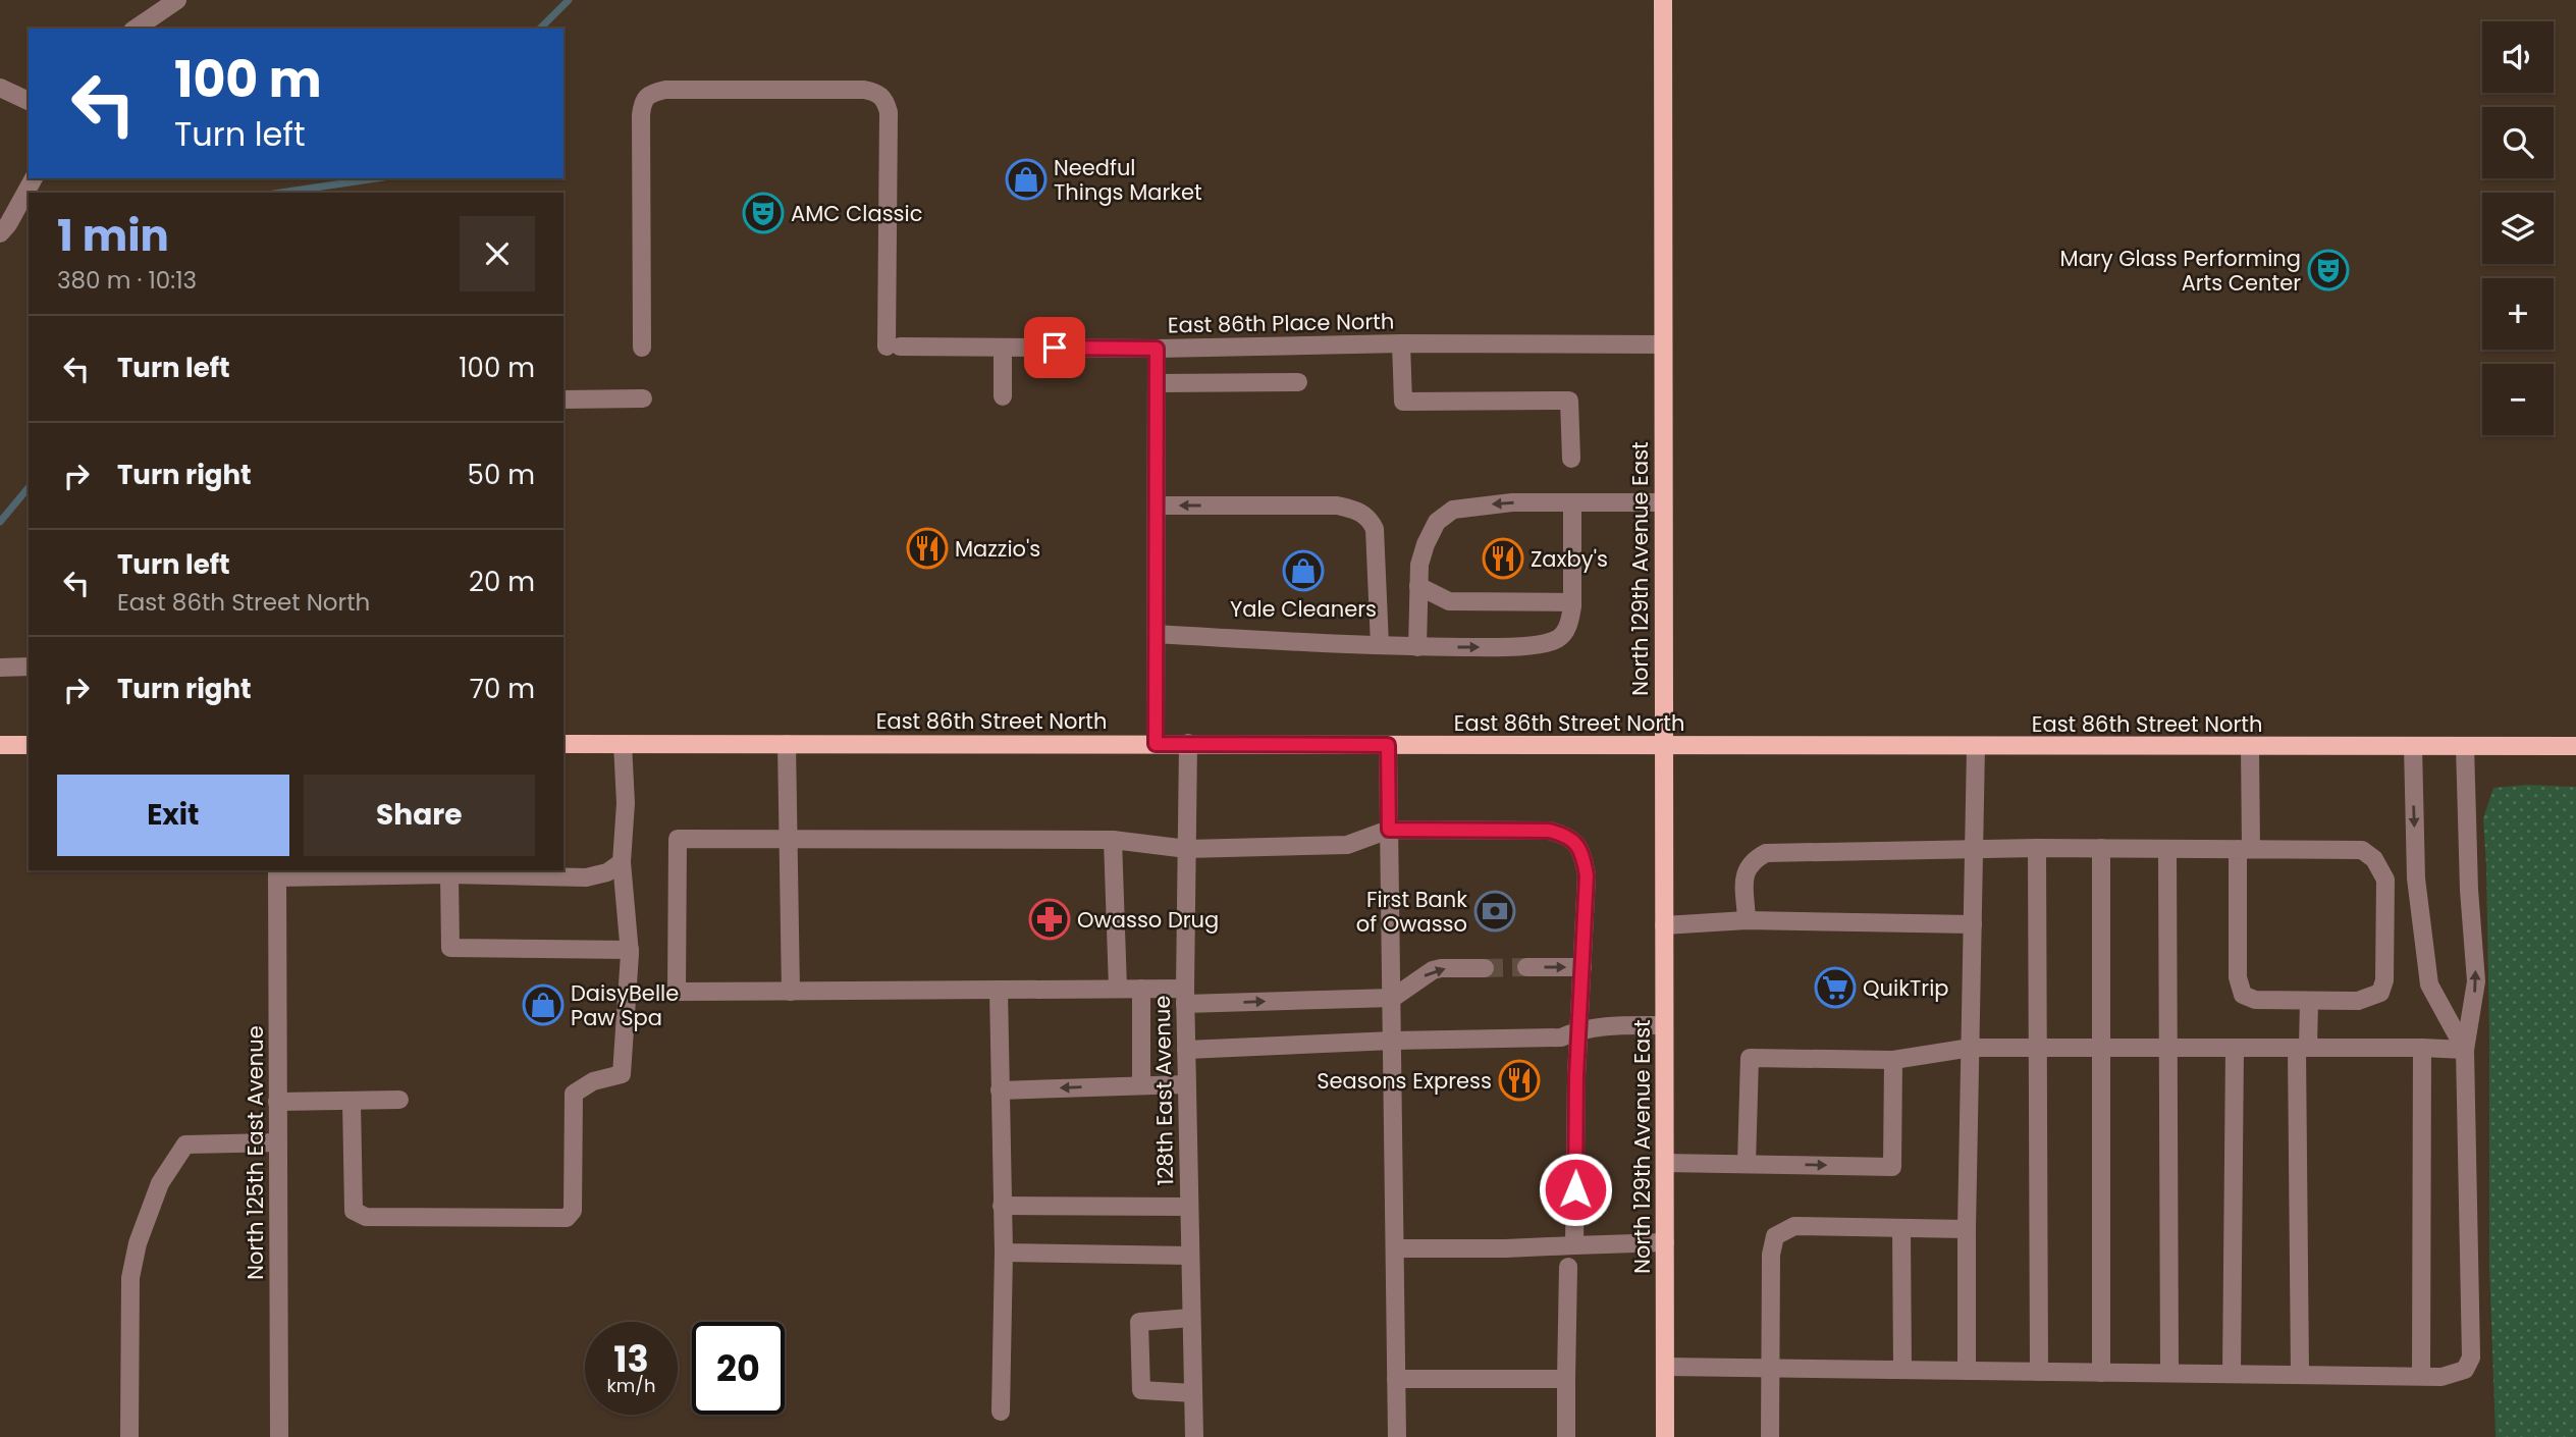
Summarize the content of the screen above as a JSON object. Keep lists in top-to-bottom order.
{
  "streets": {
    "main road": ["North 129th Avenue East", "East 86th Street North"],
    "street": ["East 86th Place North", "128th East Avenue", "North 125th East Avenue"]
  },
  "crossings": [
    ["East 86th Place North", "North 129th Avenue East"],
    ["North 129th Avenue East", "East 86th Street North"],
    ["East 86th Street North", "128th East Avenue"]
  ],
  "places": {
    "shop": ["Needful Things Market", "Yale Cleaners", "DaisyBelle Paw Spa"],
    "theatre": ["AMC Classic", "Mary Glass Performing Arts Center"],
    "restaurant": ["Mazzio's", "Zaxby's", "Seasons Express"],
    "bank": ["First Bank of Owasso"],
    "pharmacy": ["Owasso Drug"],
    "supermarket": ["QuikTrip"]
  },
  "page": {
    "map_buttons": ["+", "−"],
    "turn": ["100 m", "Turn left"],
    "heading": ["1 min", "380 m · 10:13"],
    "list": [
      {
        "name": "Turn left",
        "value": "100 m"
      },
      {
        "name": "Turn right",
        "value": "50 m"
      },
      {
        "name": "Turn left",
        "note": "East 86th Street North",
        "value": "20 m"
      },
      {
        "name": "Turn right",
        "value": "70 m"
      }
    ],
    "buttons": ["Exit", "Share"],
    "speed": "13 km/h",
    "limit": "20"
  }
}
